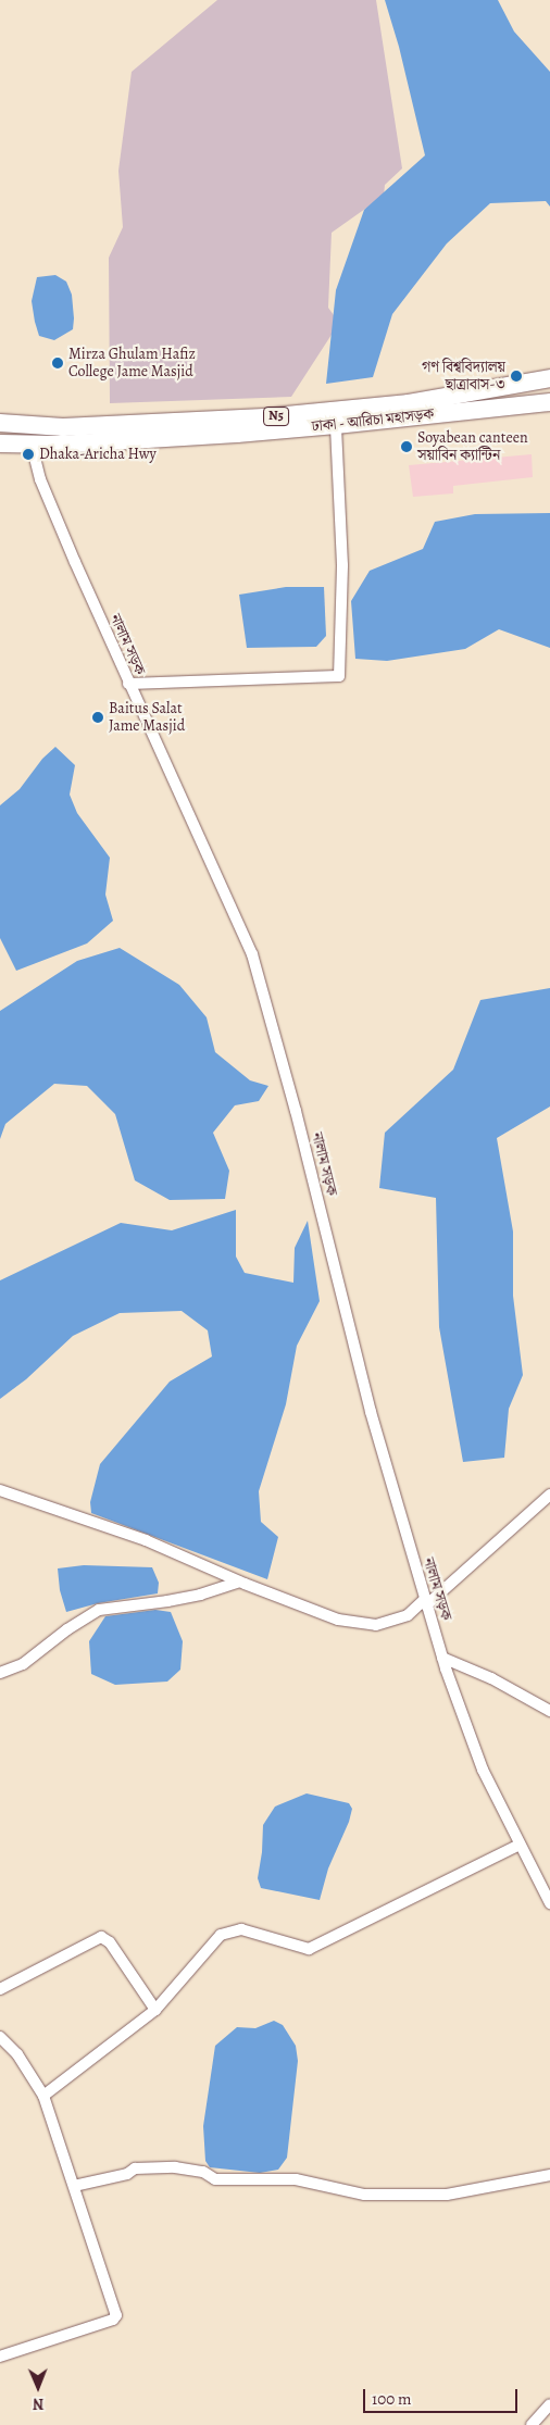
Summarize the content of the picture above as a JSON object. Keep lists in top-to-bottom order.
{
  "streets": {
    "highway": ["N5", "ঢাকা - আরিচা মহাসড়ক"],
    "street": ["নালাম সড়ক"]
  },
  "crossings": [
    ["ঢাকা - আরিচা মহাসড়ক", "নালাম সড়ক"]
  ],
  "places": [
    "Mirza Ghulam Hafiz College Jame Masjid",
    "গণ বিশ্ববিদ্যালয় ছাত্রাবাস-৩",
    "Soyabean canteen সয়াবিন ক্যান্টিন",
    "Dhaka-Aricha Hwy",
    "Baitus Salat Jame Masjid"
  ],
  "scale_bar": "100 m",
  "north": "bottom"
}
